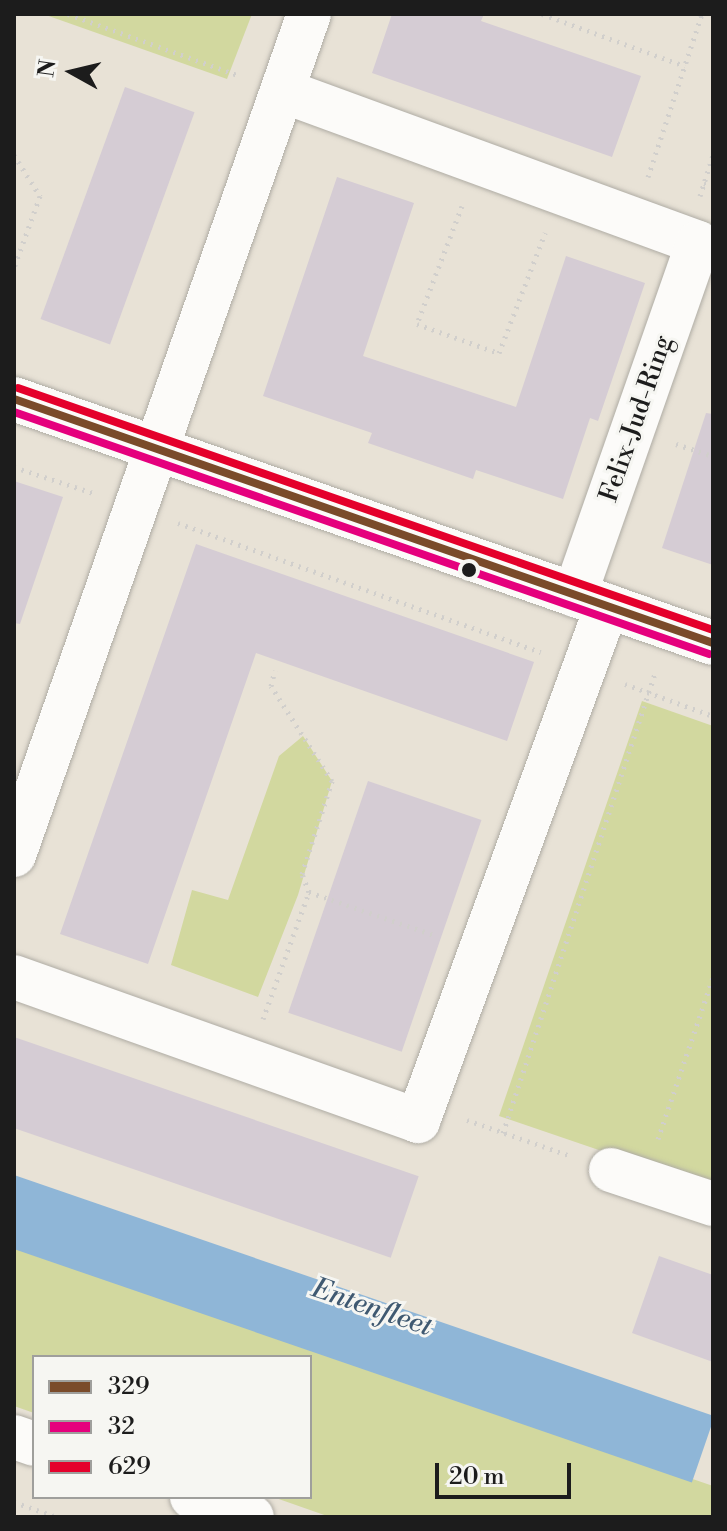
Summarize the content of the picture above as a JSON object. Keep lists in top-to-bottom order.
{
  "streets": {
    "street": ["Felix-Jud-Ring"]
  },
  "water": ["Entenfleet"],
  "lines": ["transit line 629", "transit line 329", "transit line 32"],
  "legend": ["329", "32", "629"],
  "scale_bar": "20 m",
  "north": "left"
}
